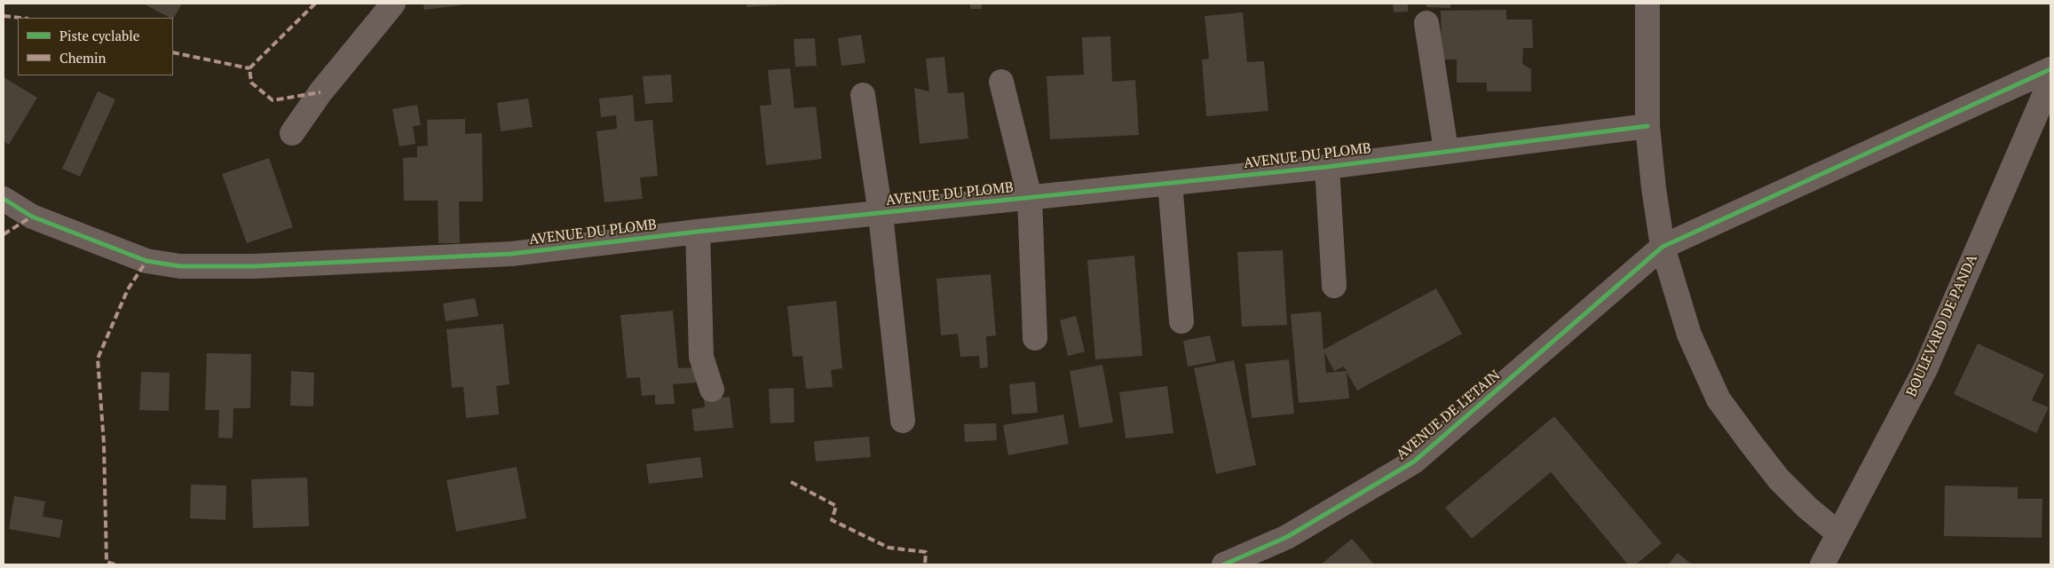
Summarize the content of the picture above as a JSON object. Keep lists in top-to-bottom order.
{
  "streets": {
    "street": ["AVENUE DU PLOMB", "BOULEVARD DE PANDA", "AVENUE DE L'ETAIN"]
  },
  "legend": ["Piste cyclable", "Chemin"]
}
